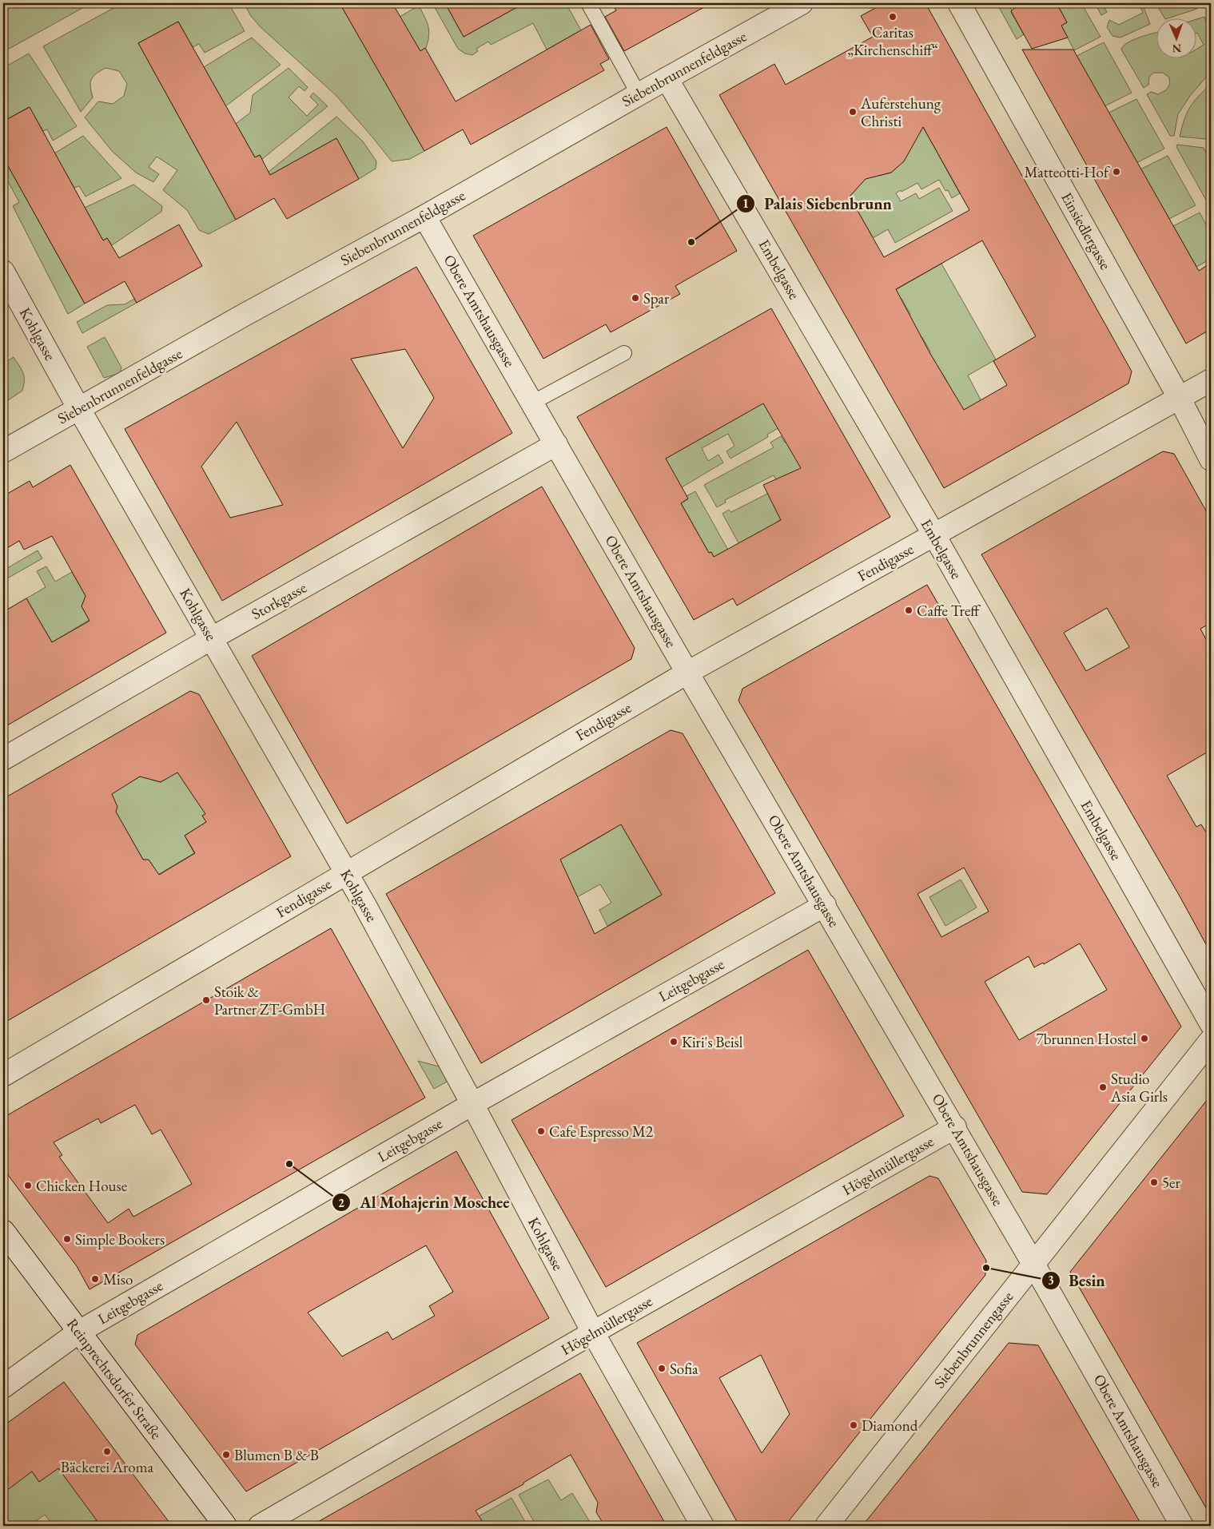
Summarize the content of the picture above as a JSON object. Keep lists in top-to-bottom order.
{
  "streets": {
    "street": [
      "Siebenbrunnenfeldgasse",
      "Einsiedlergasse",
      "Embelgasse",
      "Obere Amtshausgasse",
      "Kohlgasse",
      "Fendigasse",
      "Storkgasse",
      "Leitgebgasse",
      "Högelmüllergasse",
      "Siebenbrunnengasse",
      "Reinprechtsdorfer Straße"
    ]
  },
  "crossings": [
    ["Siebenbrunnenfeldgasse", "Embelgasse"],
    ["Siebenbrunnenfeldgasse", "Obere Amtshausgasse"],
    ["Siebenbrunnenfeldgasse", "Kohlgasse"],
    ["Einsiedlergasse", "Fendigasse"],
    ["Embelgasse", "Fendigasse"],
    ["Obere Amtshausgasse", "Fendigasse"],
    ["Obere Amtshausgasse", "Storkgasse"],
    ["Obere Amtshausgasse", "Leitgebgasse"],
    ["Obere Amtshausgasse", "Högelmüllergasse"],
    ["Obere Amtshausgasse", "Siebenbrunnengasse"],
    ["Kohlgasse", "Fendigasse"],
    ["Kohlgasse", "Storkgasse"],
    ["Kohlgasse", "Leitgebgasse"],
    ["Kohlgasse", "Högelmüllergasse"],
    ["Leitgebgasse", "Reinprechtsdorfer Straße"]
  ],
  "places": [
    "Caritas „Kirchenschiff“",
    "Auferstehung Christi",
    "Matteotti-Hof",
    "Palais Siebenbrunn",
    "Spar",
    "Caffe Treff",
    "Stoik & Partner ZT-GmbH",
    "7brunnen Hostel",
    "Kiri's Beisl",
    "Studio Asia Girls",
    "Cafe Espresso M2",
    "Al Mohajerin Moschee",
    "5er",
    "Chicken House",
    "Simple Bookers",
    "Besin",
    "Miso",
    "Sofia",
    "Diamond",
    "Bäckerei Aroma",
    "Blumen B & B"
  ],
  "north": "bottom"
}
